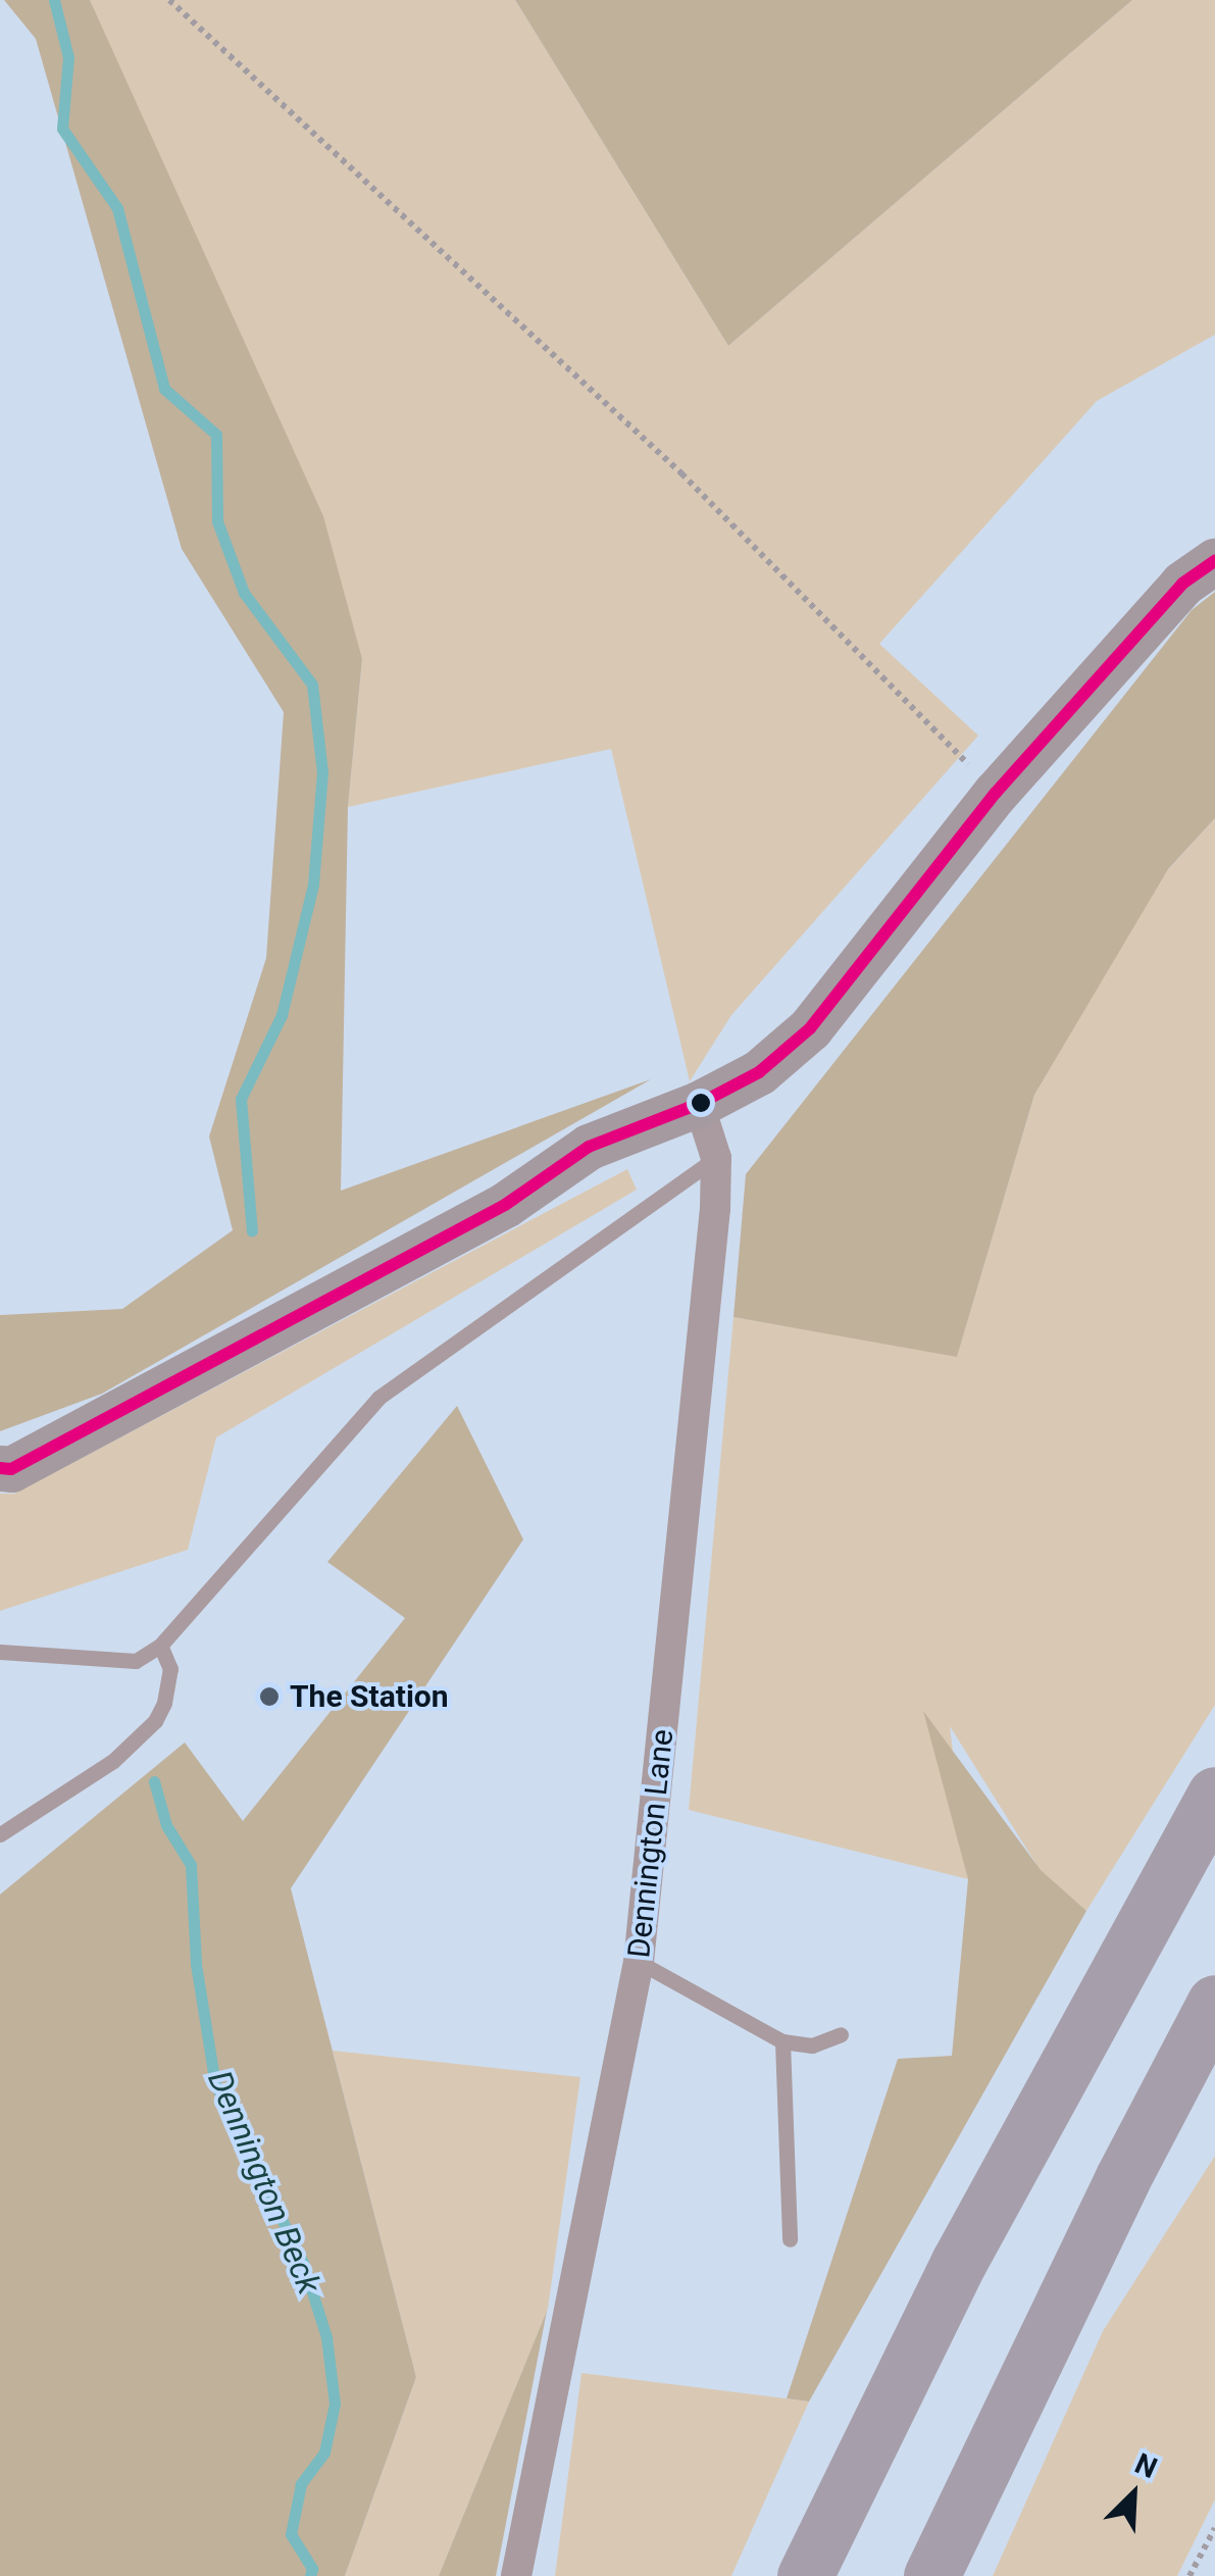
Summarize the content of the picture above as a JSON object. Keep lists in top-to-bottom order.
{
  "streets": {
    "street": ["Dennington Lane"]
  },
  "water": ["Dennington Beck"],
  "places": ["The Station"],
  "north": "top right"
}
